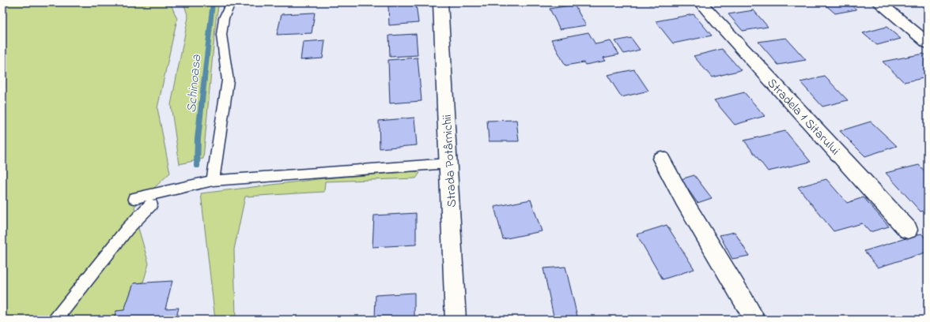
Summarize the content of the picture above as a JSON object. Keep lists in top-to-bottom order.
{
  "streets": {
    "street": ["Stradela 1 Sitarului", "Strada Potârnichii"]
  },
  "water": ["Schinoasa"]
}
